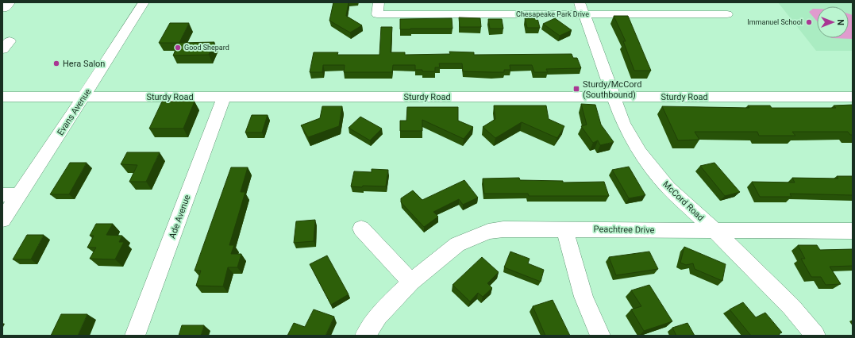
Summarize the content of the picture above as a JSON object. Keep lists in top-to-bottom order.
{
  "streets": {
    "street": [
      "Chesapeake Park Drive",
      "Sturdy Road",
      "Evans Avenue",
      "McCord Road",
      "Ade Avenue",
      "Peachtree Drive"
    ]
  },
  "crossings": [
    ["Chesapeake Park Drive", "McCord Road"],
    ["Sturdy Road", "Evans Avenue"],
    ["Sturdy Road", "McCord Road"],
    ["Sturdy Road", "Ade Avenue"],
    ["McCord Road", "Peachtree Drive"]
  ],
  "places": {
    "other": ["Immanuel School", "Good Shepard", "Hera Salon"],
    "transit": ["Sturdy/McCord (Southbound)"]
  },
  "north": "right"
}
